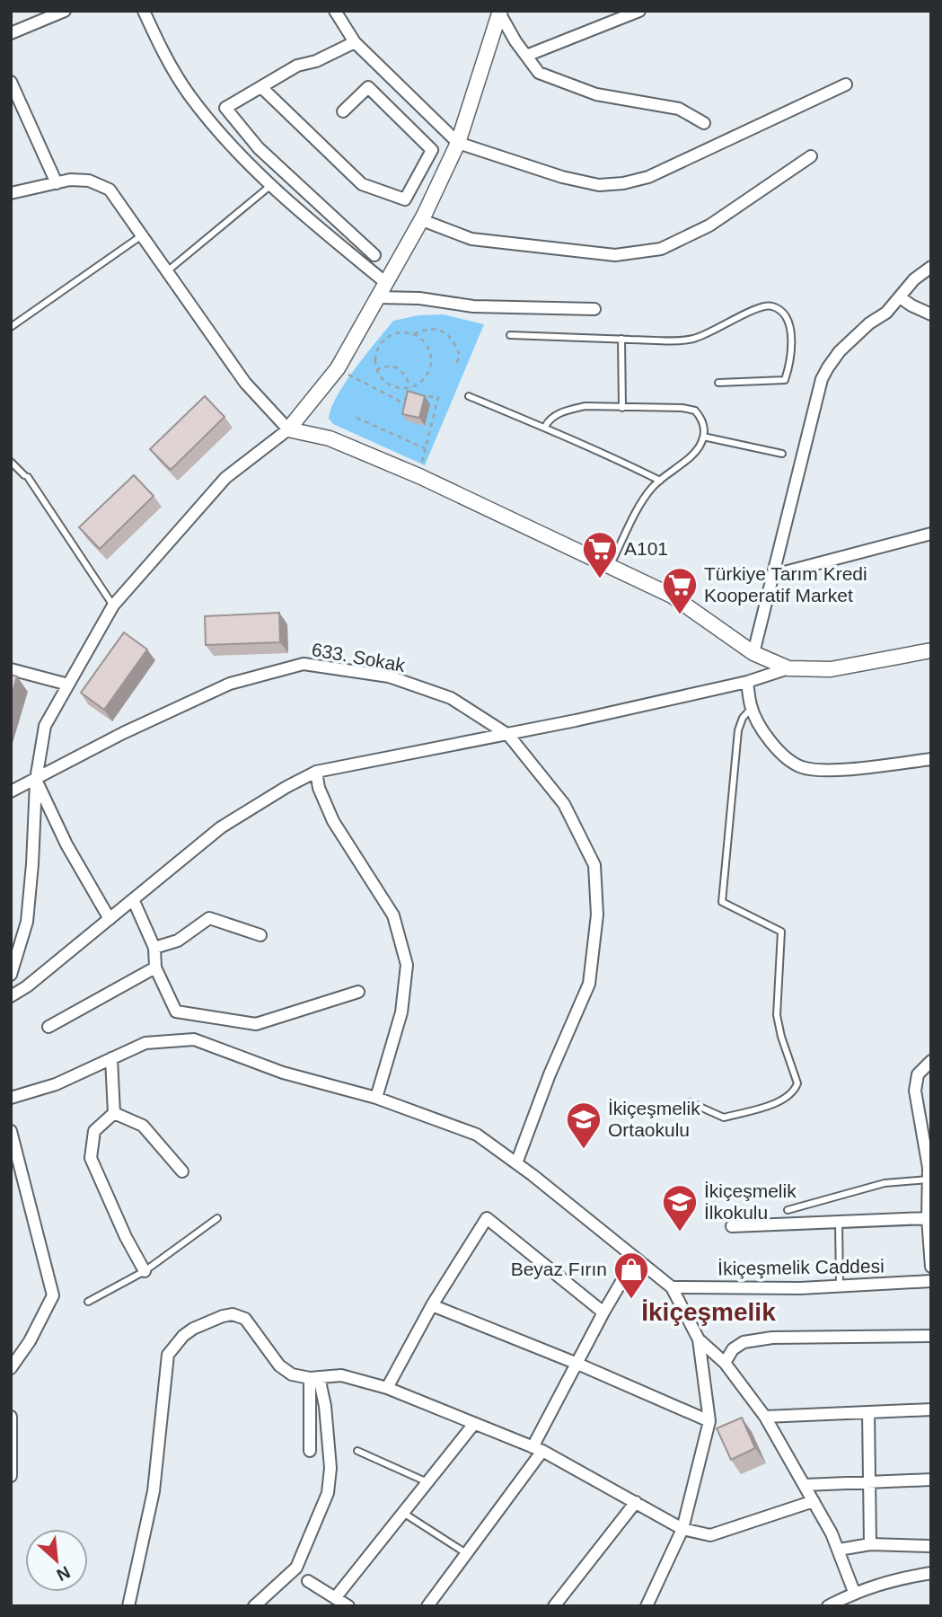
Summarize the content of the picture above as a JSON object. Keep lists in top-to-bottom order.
{
  "streets": {
    "street": ["633. Sokak", "İkiçeşmelik Caddesi"]
  },
  "districts": ["İkiçeşmelik"],
  "places": {
    "supermarket": ["A101", "Türkiye Tarım Kredi Kooperatif Market"],
    "school or university": ["İkiçeşmelik Ortaokulu", "İkiçeşmelik İlkokulu"],
    "shop": ["Beyaz Fırın"]
  },
  "north": "bottom right"
}
